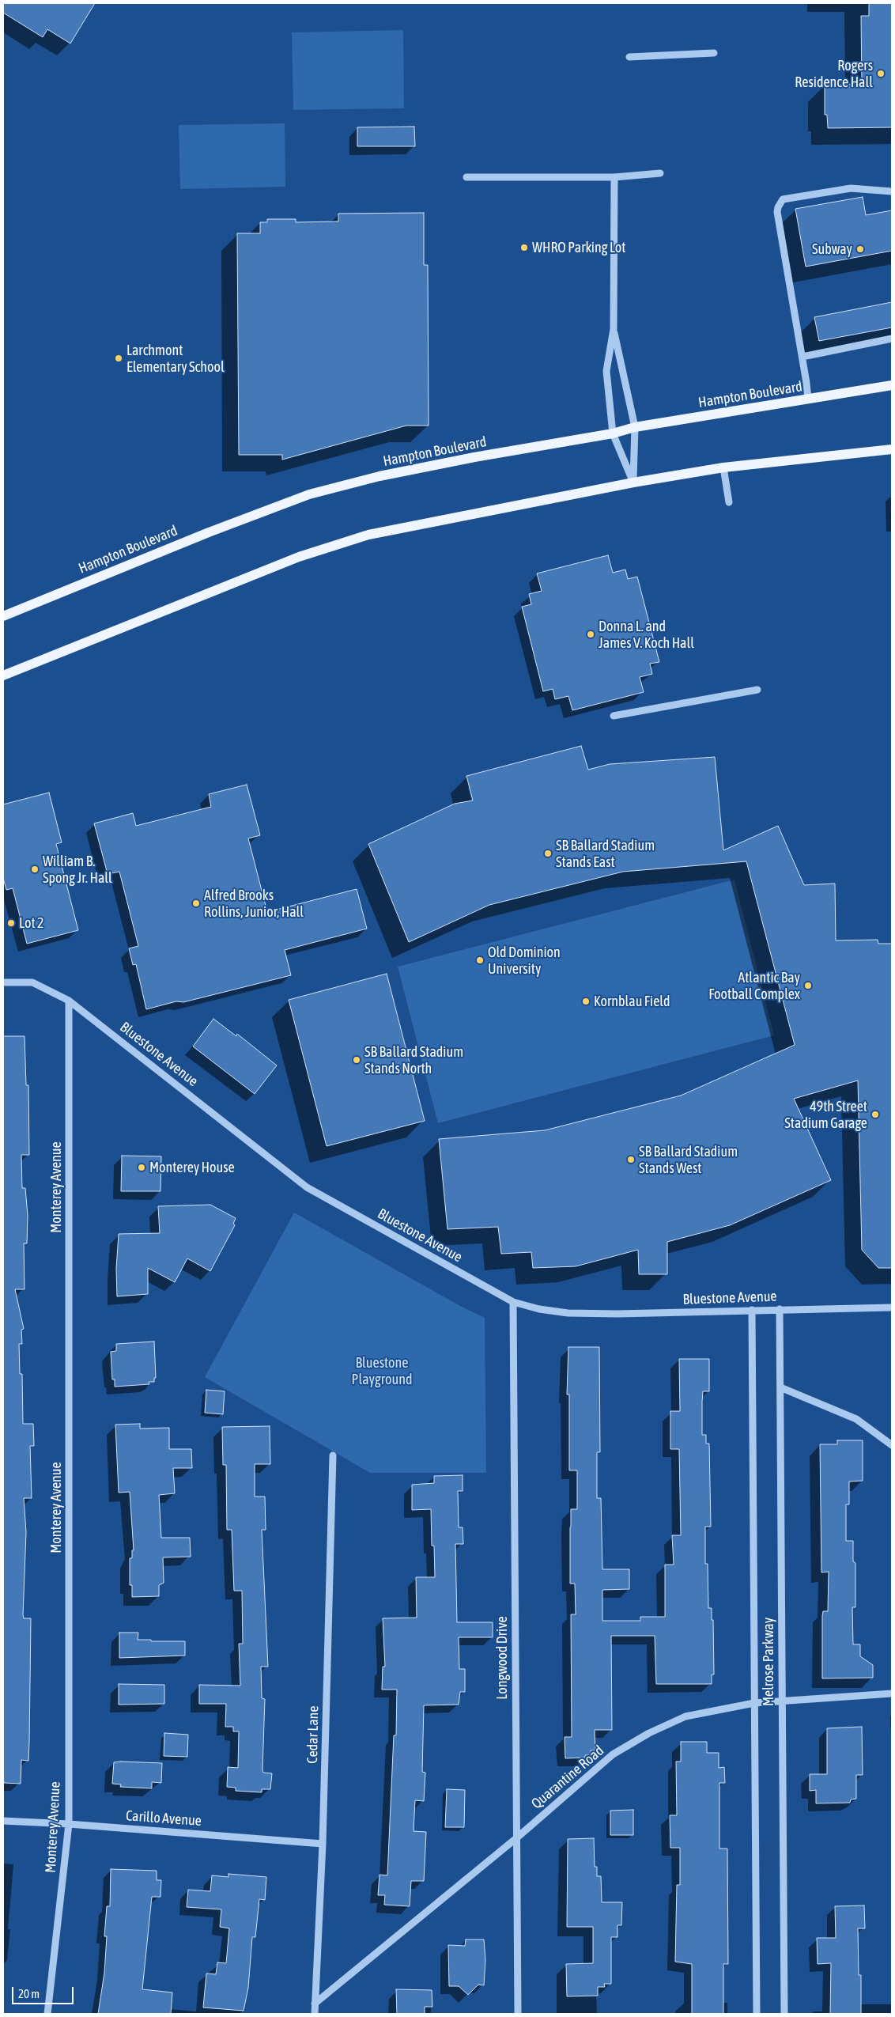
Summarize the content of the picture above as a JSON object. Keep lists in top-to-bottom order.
{
  "streets": {
    "main road": ["Hampton Boulevard"],
    "street": [
      "Bluestone Avenue",
      "Monterey Avenue",
      "Longwood Drive",
      "Melrose Parkway",
      "Cedar Lane",
      "Quarantine Road",
      "Carillo Avenue"
    ]
  },
  "crossings": [
    ["Bluestone Avenue", "Monterey Avenue"],
    ["Bluestone Avenue", "Longwood Drive"],
    ["Bluestone Avenue", "Melrose Parkway"],
    ["Monterey Avenue", "Carillo Avenue"],
    ["Longwood Drive", "Quarantine Road"],
    ["Melrose Parkway", "Quarantine Road"],
    ["Cedar Lane", "Quarantine Road"],
    ["Cedar Lane", "Carillo Avenue"]
  ],
  "parks": ["Bluestone Playground"],
  "places": [
    "Rogers Residence Hall",
    "WHRO Parking Lot",
    "Subway",
    "Larchmont Elementary School",
    "Donna L. and James V. Koch Hall",
    "SB Ballard Stadium Stands East",
    "William B. Spong Jr. Hall",
    "Alfred Brooks Rollins, Junior, Hall",
    "Lot 2",
    "Old Dominion University",
    "Atlantic Bay Football Complex",
    "Kornblau Field",
    "SB Ballard Stadium Stands North",
    "49th Street Stadium Garage",
    "SB Ballard Stadium Stands West",
    "Monterey House"
  ],
  "scale_bar": "20 m"
}
